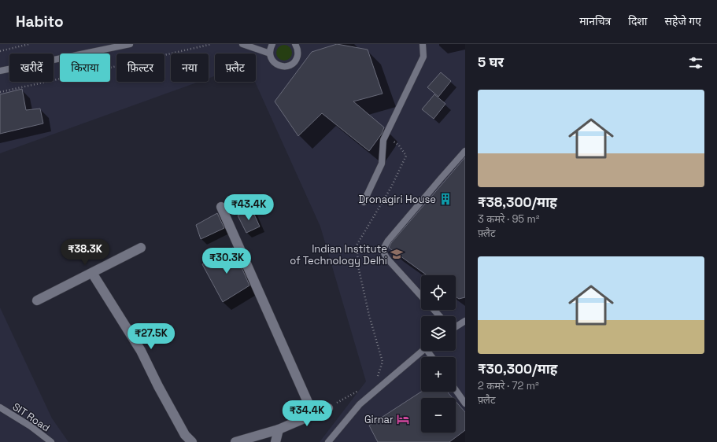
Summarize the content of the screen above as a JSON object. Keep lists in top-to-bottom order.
{
  "streets": {
    "lane": ["SIT Road"]
  },
  "places": {
    "building": ["Dronagiri House"],
    "school or university": ["Indian Institute of Technology Delhi"],
    "hotel": ["Girnar"]
  },
  "page": {
    "header": "Habito",
    "nav": ["मानचित्र", "दिशा", "सहेजे गए"],
    "heading": "5 घर",
    "chip": [
      "खरीदें",
      "किराया",
      "फ़िल्टर",
      "नया",
      "फ़्लैट"
    ],
    "list": [
      {
        "name": "₹38,300/माह",
        "note": "3 कमरे · 95 m² · फ़्लैट"
      },
      {
        "name": "₹30,300/माह",
        "note": "2 कमरे · 72 m² · फ़्लैट"
      }
    ],
    "price": [
      "₹43.4K",
      "₹38.3K",
      "₹30.3K",
      "₹27.5K",
      "₹34.4K"
    ],
    "map_buttons": ["+", "−"]
  }
}
